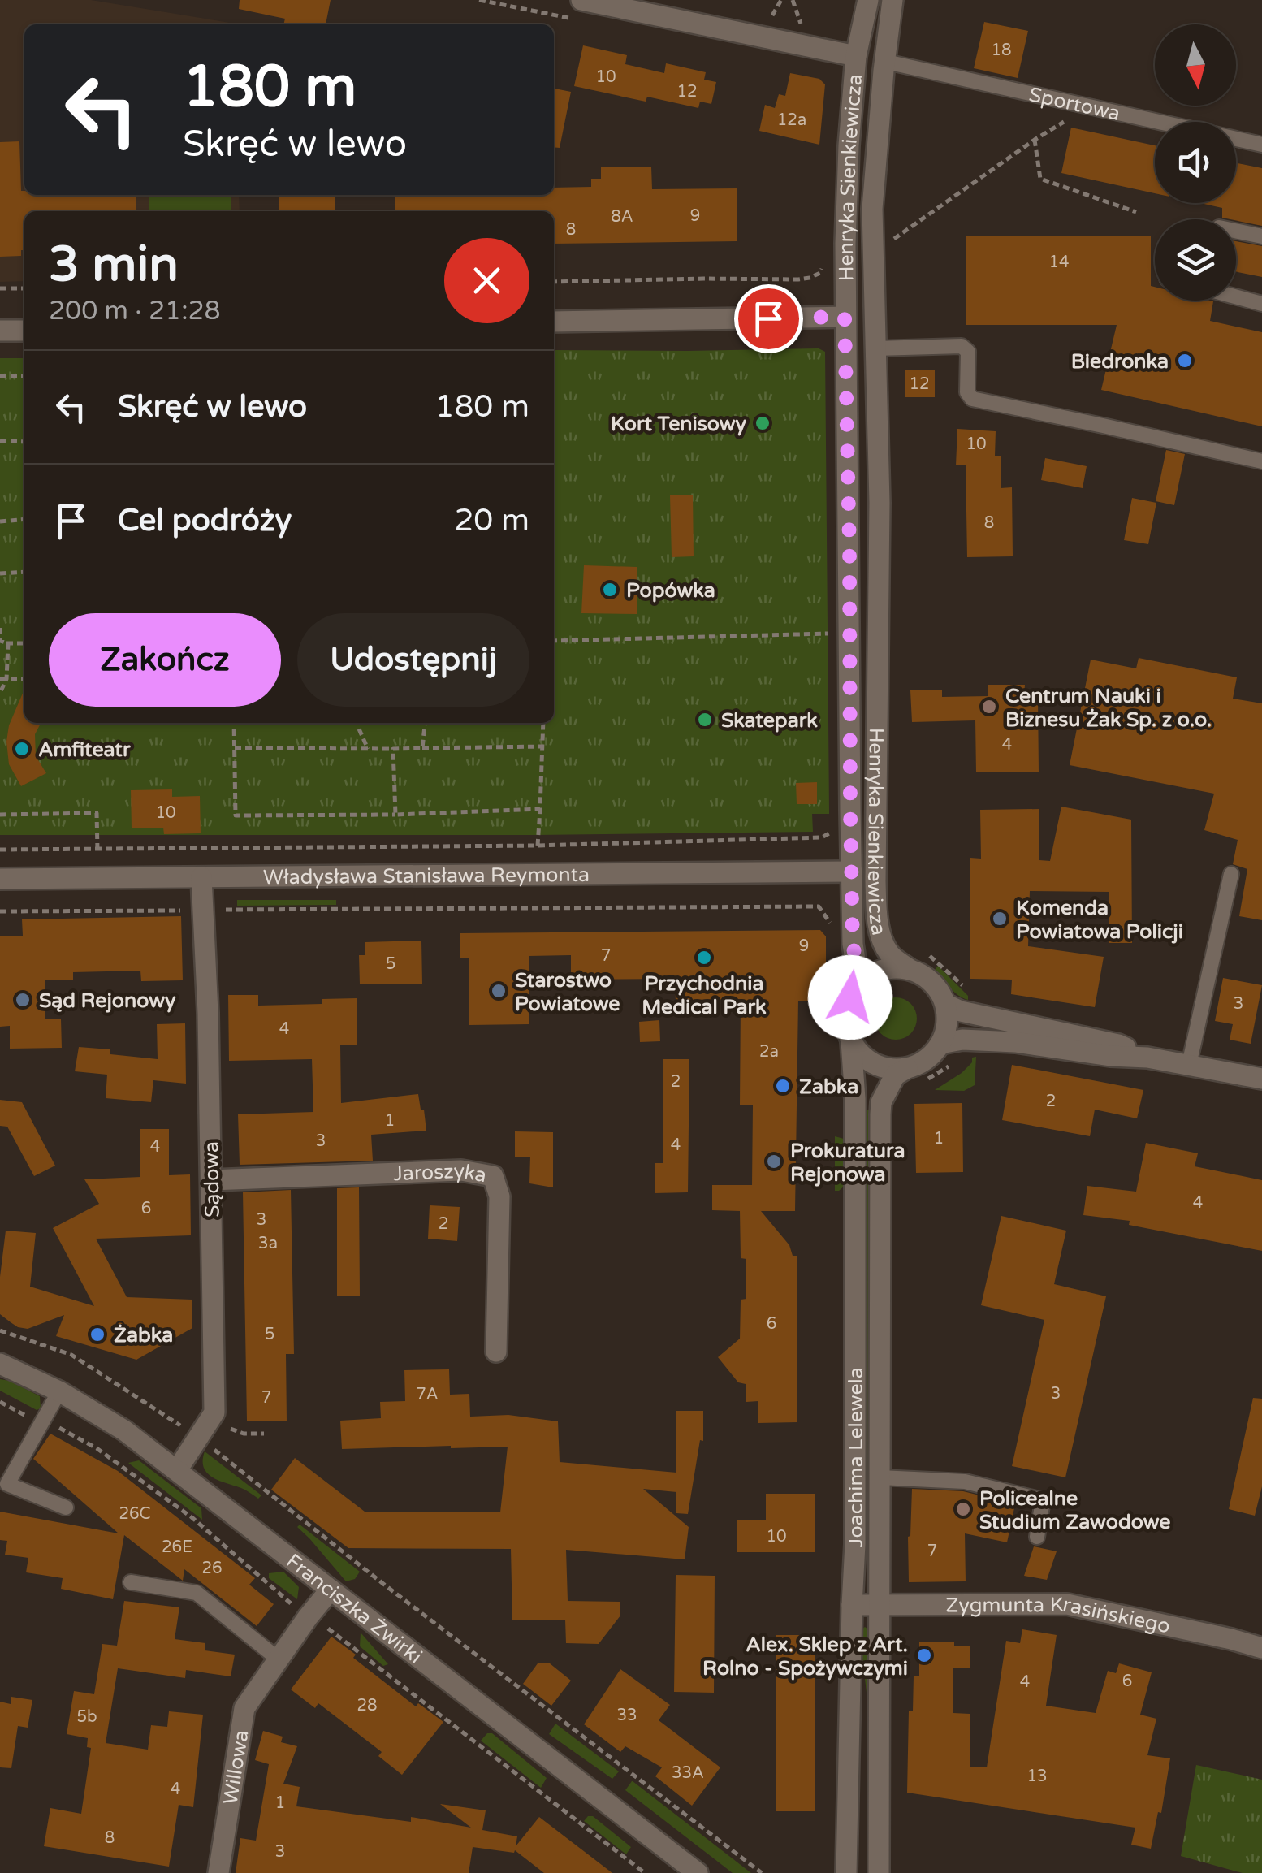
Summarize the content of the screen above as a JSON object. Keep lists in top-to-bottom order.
{
  "streets": {
    "street": [
      "Henryka Sienkiewicza",
      "Władysława Stanisława Reymonta",
      "Jaroszyka",
      "Sądowa",
      "Joachima Lelewela",
      "Franciszka Żwirki",
      "Zygmunta Krasińskiego",
      "Willowa"
    ],
    "lane": ["Sportowa"]
  },
  "crossings": [
    ["Sportowa", "Henryka Sienkiewicza"],
    ["Henryka Sienkiewicza", "Władysława Stanisława Reymonta"],
    ["Henryka Sienkiewicza", "Joachima Lelewela"],
    ["Władysława Stanisława Reymonta", "Sądowa"],
    ["Jaroszyka", "Sądowa"],
    ["Sądowa", "Franciszka Żwirki"],
    ["Joachima Lelewela", "Zygmunta Krasińskiego"],
    ["Franciszka Żwirki", "Willowa"]
  ],
  "places": [
    "Biedronka",
    "Kort Tenisowy",
    "Popówka",
    "Centrum Nauki i Biznesu Żak Sp. z o.o.",
    "Skatepark",
    "Amfiteatr",
    "Komenda Powiatowa Policji",
    "Przychodnia Medical Park",
    "Starostwo Powiatowe",
    "Sąd Rejonowy",
    "Zabka",
    "Prokuratura Rejonowa",
    "Żabka",
    "Policealne Studium Zawodowe",
    "Alex. Sklep z Art. Rolno - Spożywczymi"
  ],
  "house_numbers": [
    "18",
    "10",
    "12",
    "12a",
    "9",
    "8A",
    "8",
    "14",
    "12",
    "10",
    "8",
    "4",
    "10",
    "9",
    "7",
    "5",
    "3",
    "4",
    "2a",
    "2",
    "2",
    "1",
    "1",
    "3",
    "4",
    "4",
    "4",
    "6",
    "3",
    "2",
    "3a",
    "6",
    "5",
    "3",
    "7A",
    "7",
    "26C",
    "10",
    "26E",
    "7",
    "26",
    "6",
    "4",
    "28",
    "33",
    "5b",
    "33A",
    "13",
    "4",
    "1",
    "8",
    "3"
  ],
  "north": "bottom",
  "page": {
    "turn": ["180 m", "Skręć w lewo"],
    "heading": ["3 min", "200 m · 21:28"],
    "list": [
      {
        "name": "Skręć w lewo",
        "value": "180 m"
      },
      {
        "name": "Cel podróży",
        "value": "20 m"
      }
    ],
    "buttons": ["Zakończ", "Udostępnij"]
  }
}
